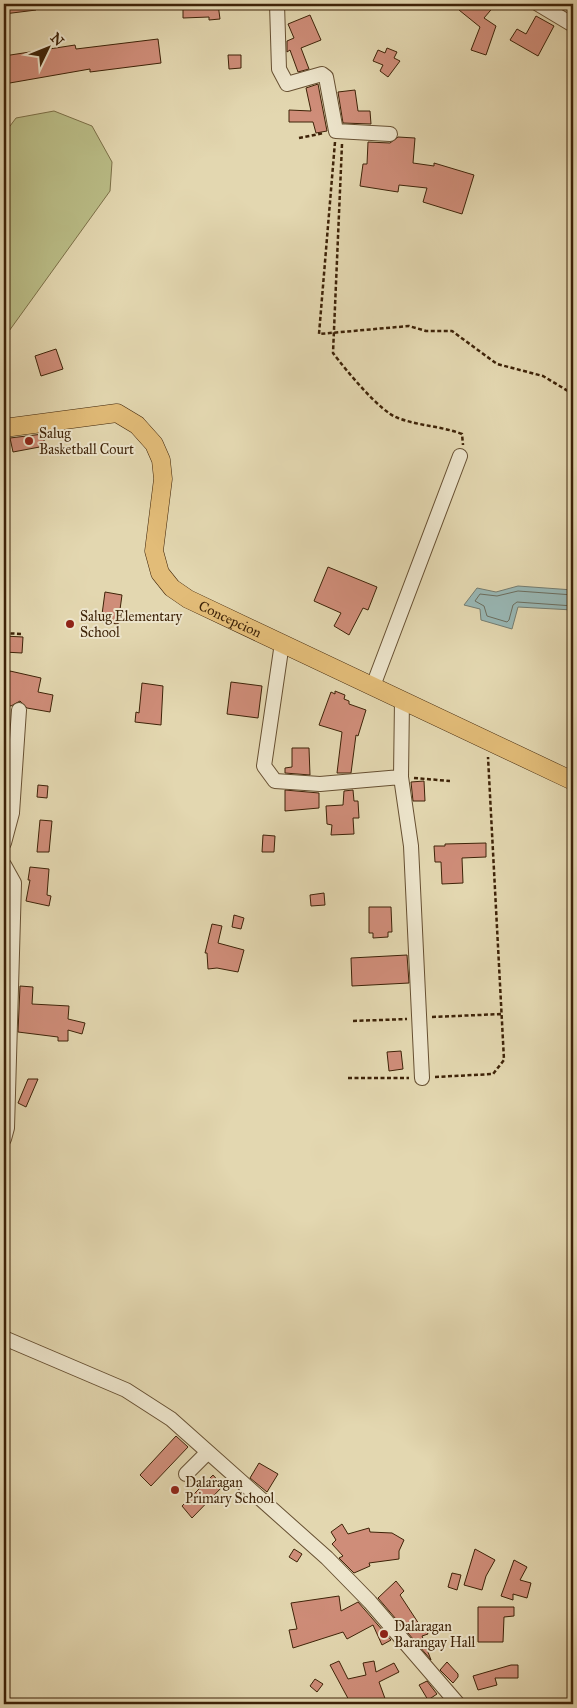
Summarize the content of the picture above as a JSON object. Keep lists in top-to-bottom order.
{
  "streets": {
    "main road": ["Concepcion"]
  },
  "places": [
    "Salug Basketball Court",
    "Salug Elementary School",
    "Dalaragan Primary School",
    "Dalaragan Barangay Hall"
  ],
  "north": "top right"
}
